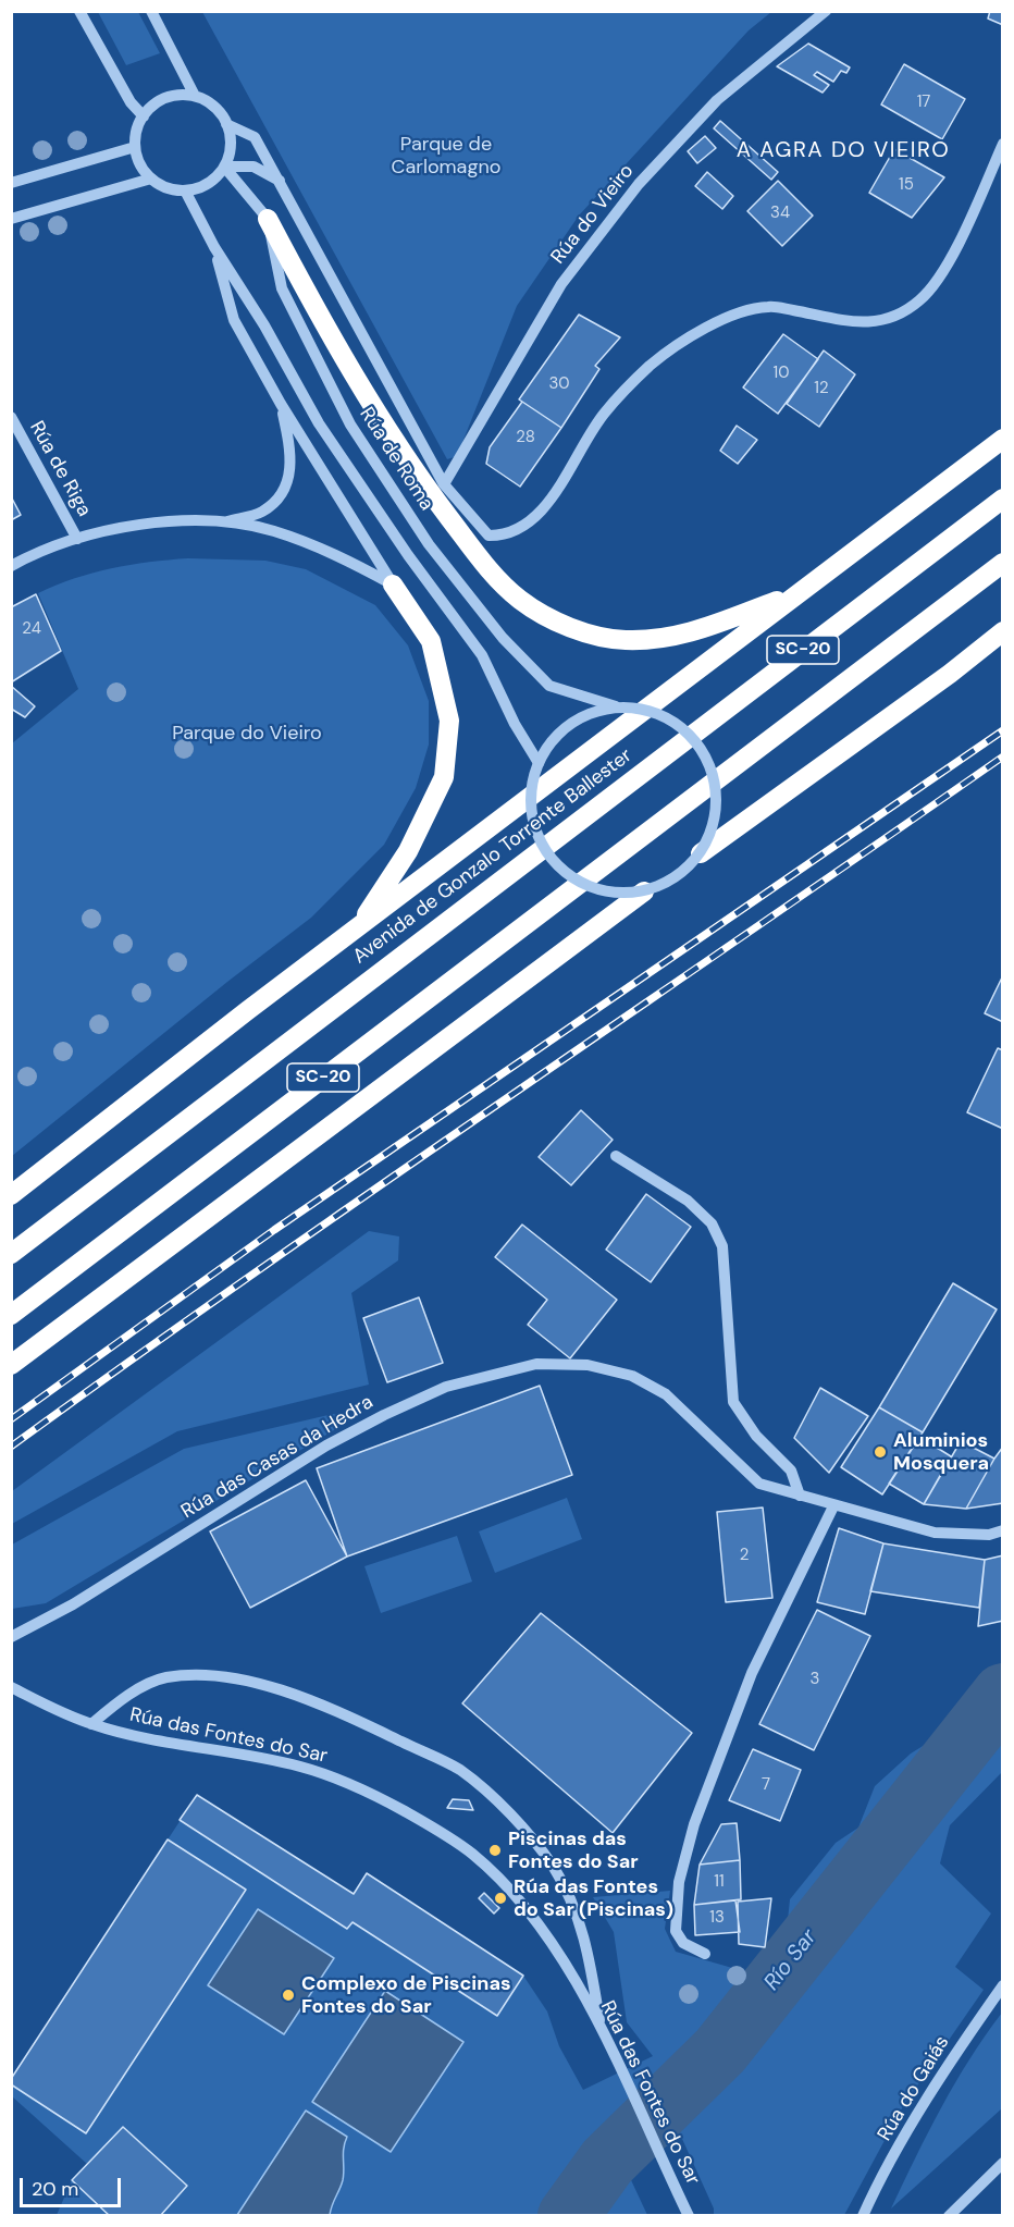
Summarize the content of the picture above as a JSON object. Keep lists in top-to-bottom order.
{
  "streets": {
    "highway": ["SC-20", "Avenida de Gonzalo Torrente Ballester"],
    "street": [
      "Rúa do Vieiro",
      "Rúa de Roma",
      "Rúa de Riga",
      "Rúa das Casas da Hedra",
      "Rúa das Fontes do Sar",
      "Rúa do Gaiás"
    ]
  },
  "crossings": [
    ["Rúa do Vieiro", "Rúa de Roma"]
  ],
  "districts": ["A AGRA DO VIEIRO"],
  "water": ["Río Sar"],
  "parks": ["Parque de Carlomagno", "Parque do Vieiro"],
  "places": [
    "Aluminios Mosquera",
    "Piscinas das Fontes do Sar",
    "Rúa das Fontes do Sar (Piscinas)",
    "Complexo de Piscinas Fontes do Sar"
  ],
  "house_numbers": [
    "17",
    "15",
    "34",
    "10",
    "30",
    "12",
    "28",
    "24",
    "2",
    "3",
    "7",
    "11",
    "13"
  ],
  "scale_bar": "20 m"
}
